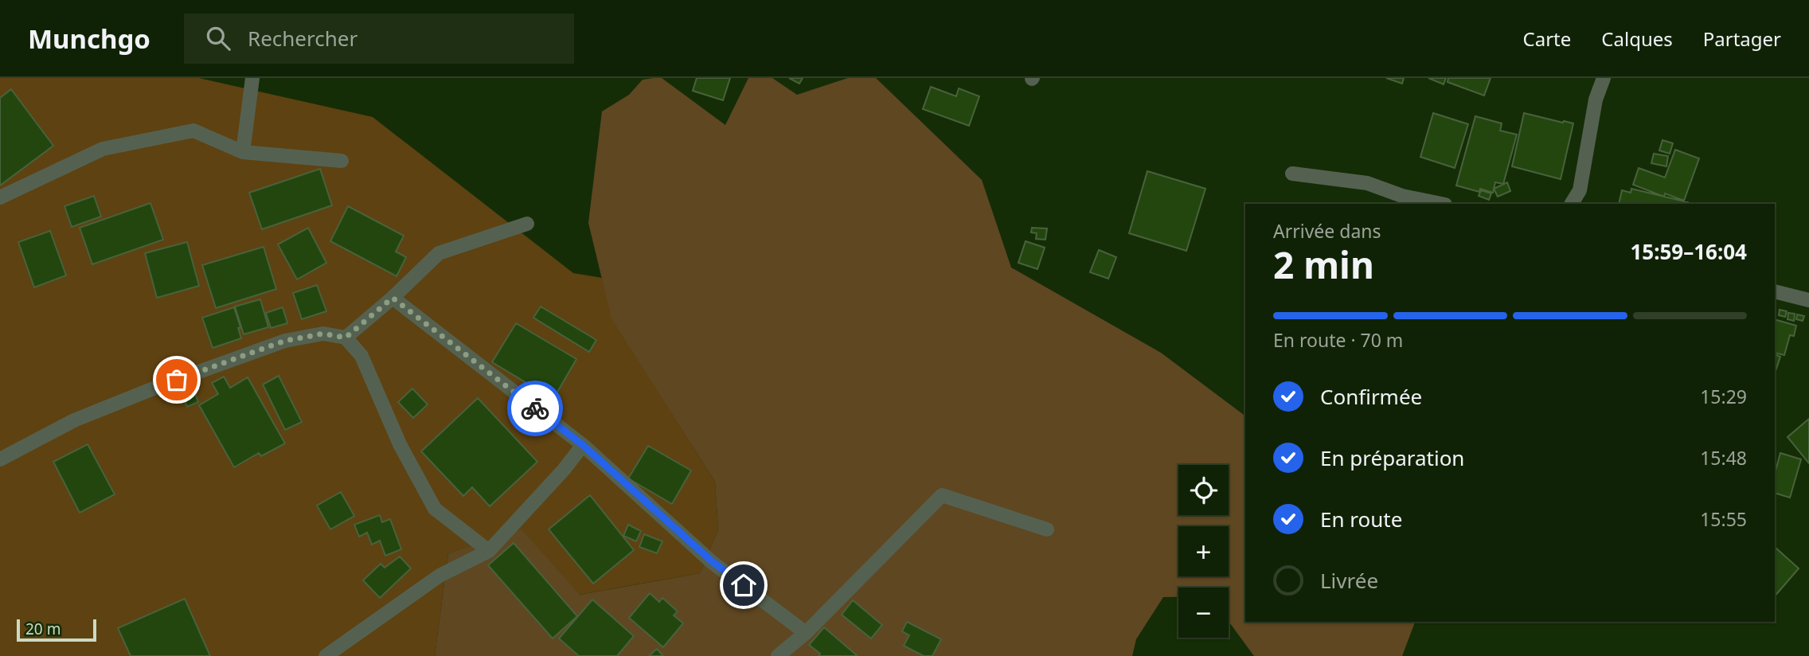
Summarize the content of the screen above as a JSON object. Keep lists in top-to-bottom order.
{
  "scale_bar": "20 m",
  "page": {
    "header": "Munchgo",
    "search": "Rechercher",
    "nav": ["Carte", "Calques", "Partager"],
    "heading": ["2 min", "Arrivée dans", "15:59–16:04"],
    "bar": "En route · 70 m",
    "list": [
      ["Confirmée", "15:29"],
      ["En préparation", "15:48"],
      ["En route", "15:55"],
      "Livrée"
    ],
    "map_buttons": ["+", "−"],
    "scale": "20 m"
  }
}
